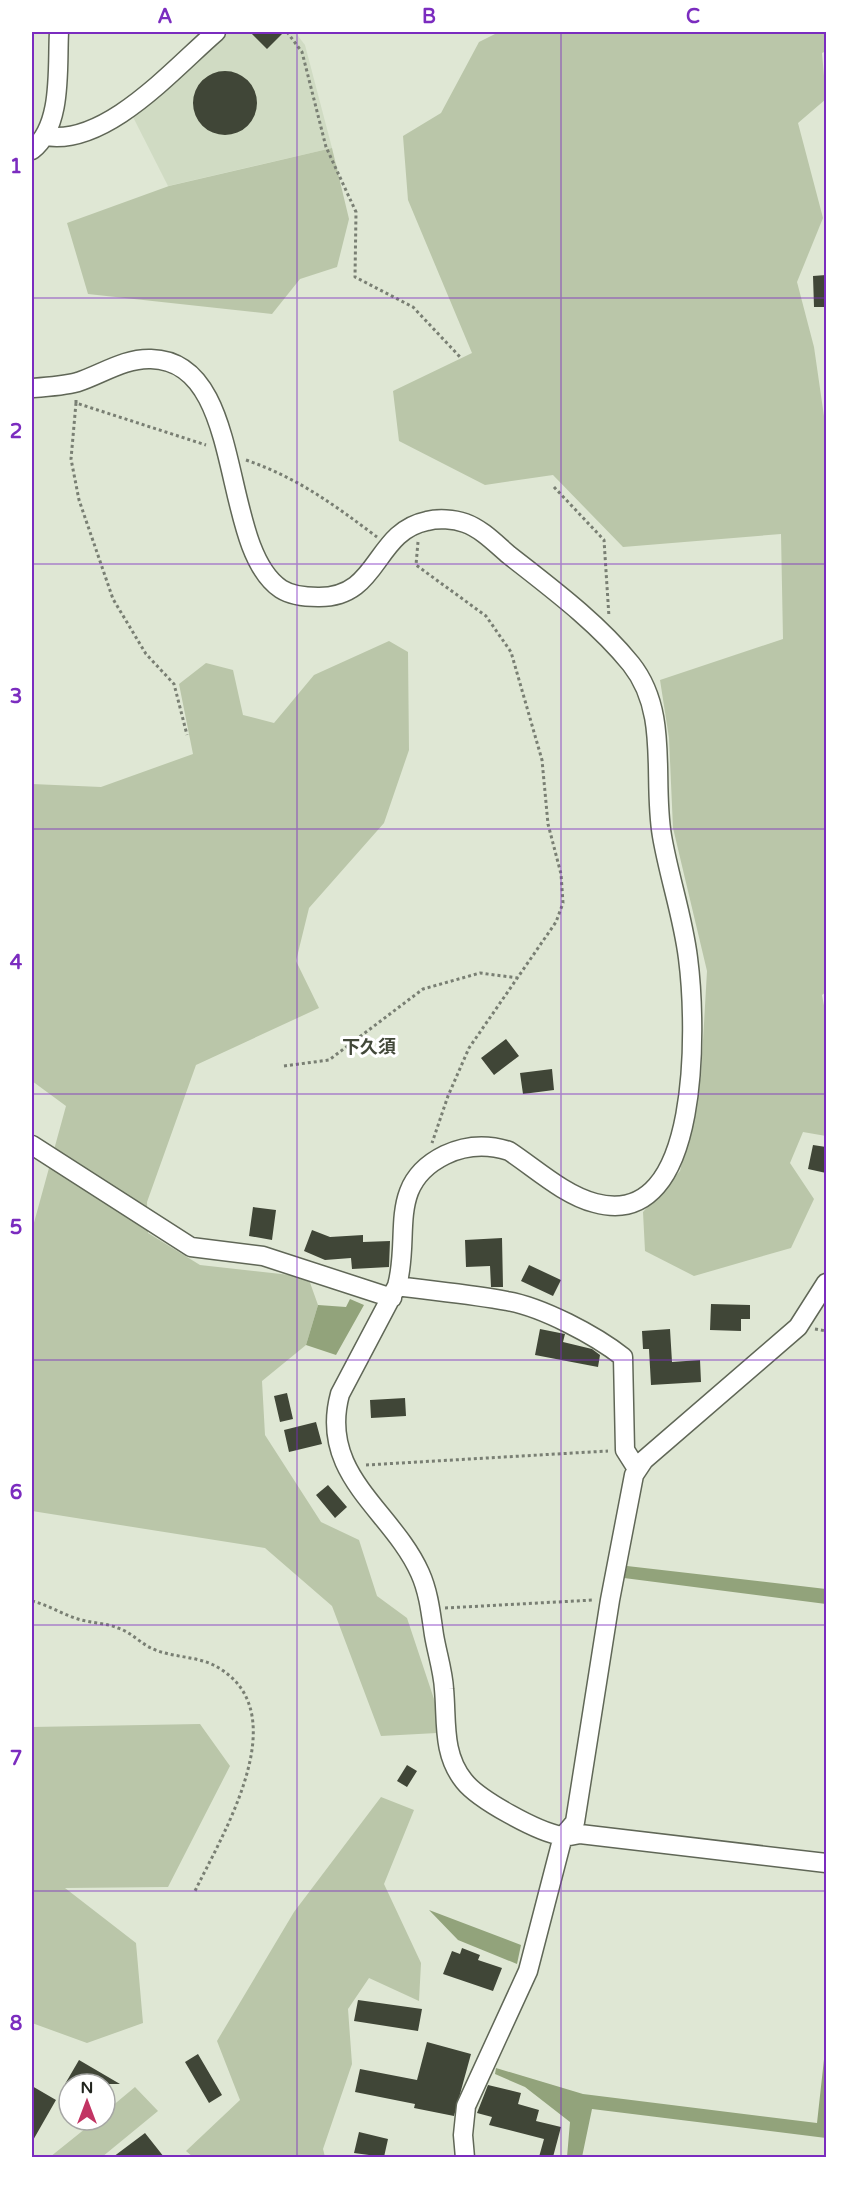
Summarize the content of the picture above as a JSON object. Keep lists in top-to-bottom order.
{
  "districts": ["下久須"],
  "north": "top",
  "grid": {
    "columns": ["A", "B", "C"],
    "rows": [
      "1",
      "2",
      "3",
      "4",
      "5",
      "6",
      "7",
      "8"
    ]
  }
}
